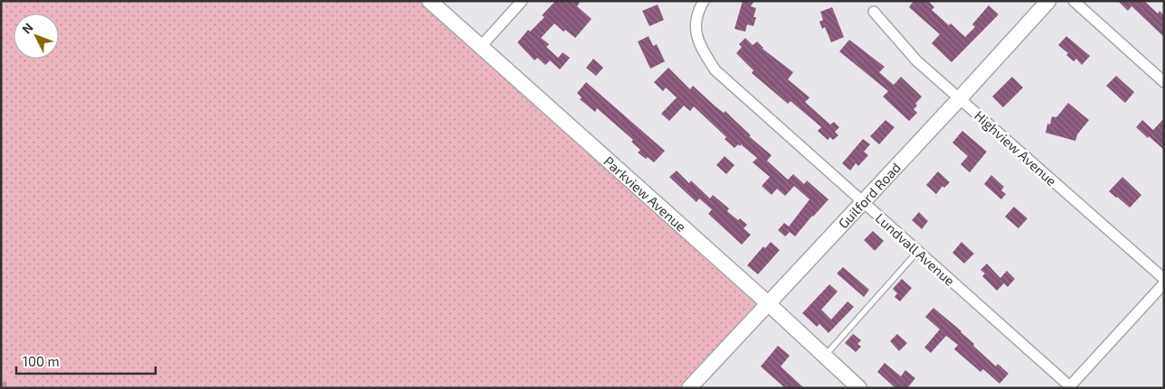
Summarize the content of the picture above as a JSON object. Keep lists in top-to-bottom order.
{
  "streets": {
    "street": [
      "Highview Avenue",
      "Parkview Avenue",
      "Guilford Road",
      "Lundvall Avenue"
    ]
  },
  "crossings": [
    ["Highview Avenue", "Guilford Road"],
    ["Parkview Avenue", "Guilford Road"],
    ["Guilford Road", "Lundvall Avenue"]
  ],
  "scale_bar": "100 m",
  "north": "top left"
}
